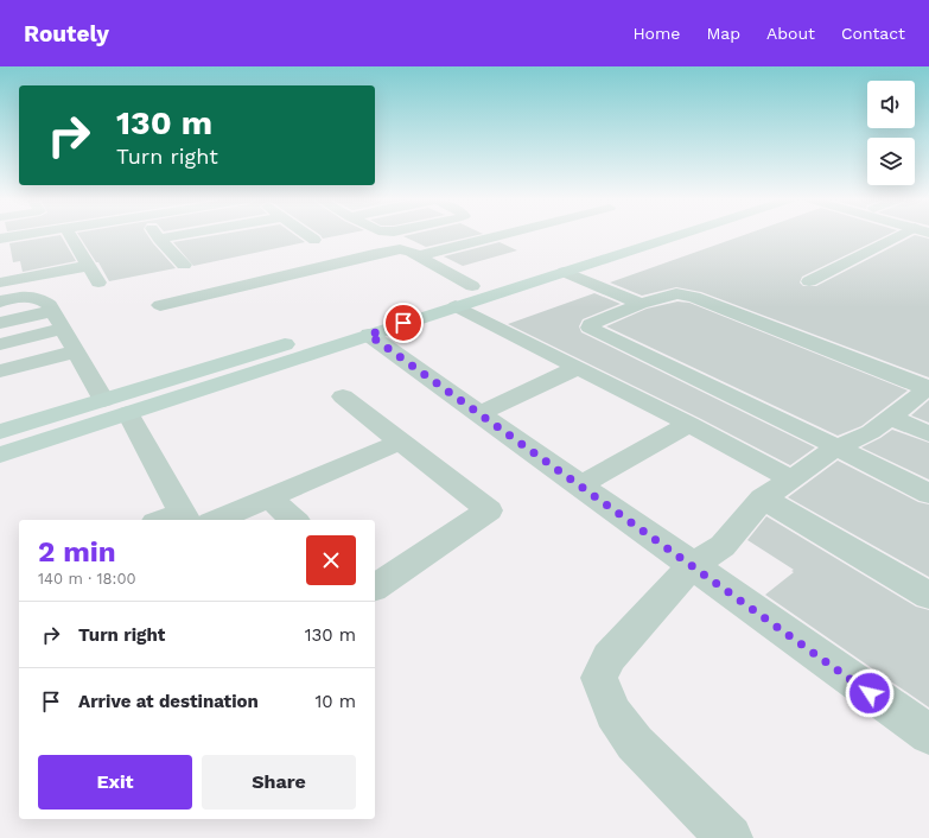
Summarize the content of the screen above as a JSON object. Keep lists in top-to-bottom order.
{
  "page": {
    "header": "Routely",
    "nav": [
      "Home",
      "Map",
      "About",
      "Contact"
    ],
    "turn": ["130 m", "Turn right"],
    "heading": ["2 min", "140 m · 18:00"],
    "list": [
      {
        "name": "Turn right",
        "value": "130 m"
      },
      {
        "name": "Arrive at destination",
        "value": "10 m"
      }
    ],
    "buttons": ["Exit", "Share"]
  }
}
